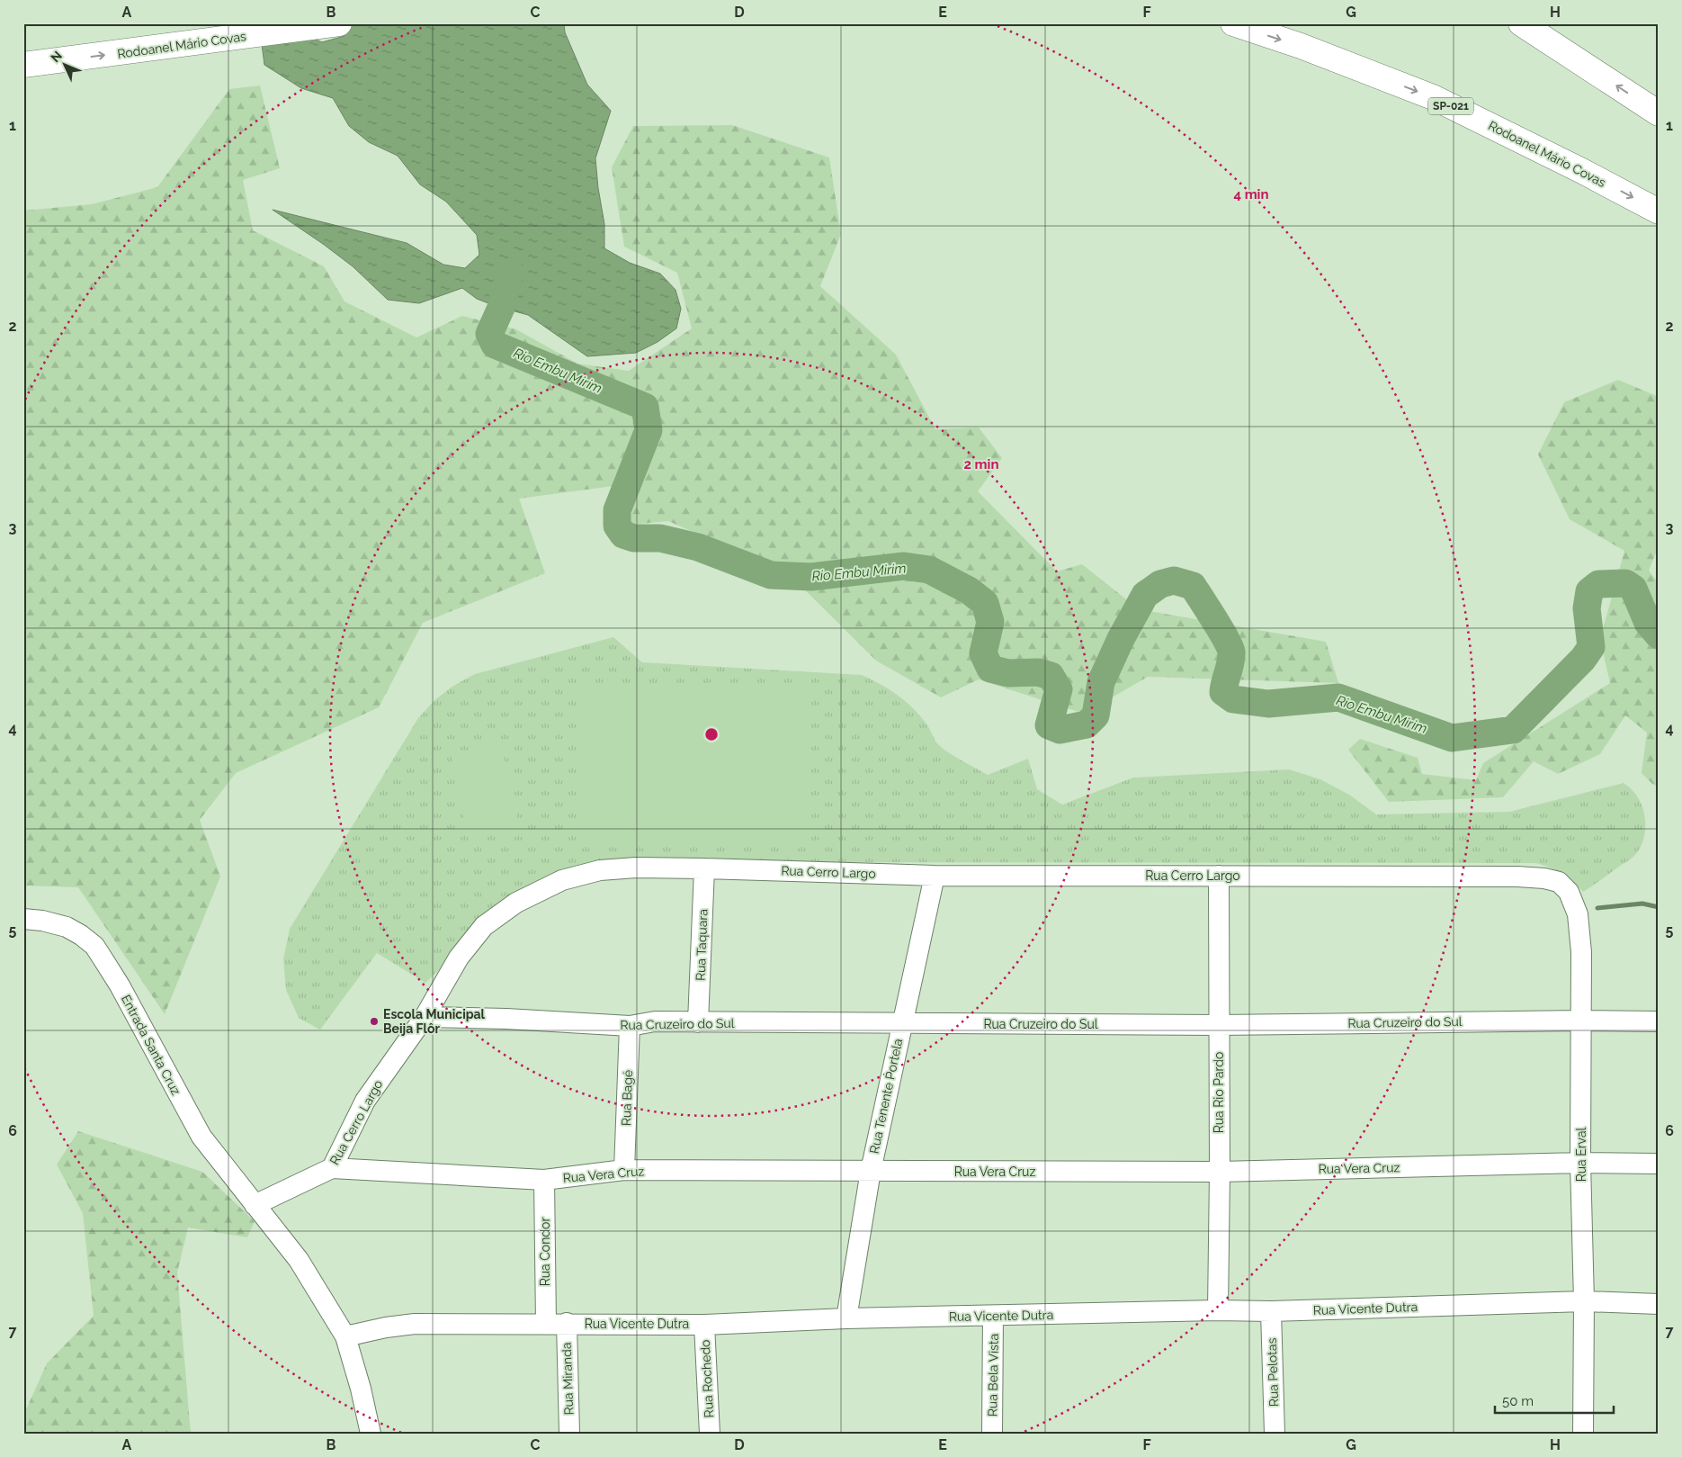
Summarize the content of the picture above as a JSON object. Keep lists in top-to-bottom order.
{
  "streets": {
    "highway": ["Rodoanel Mário Covas", "SP-021"],
    "street": [
      "Rua Cerro Largo",
      "Rua Taquara",
      "Rua Cruzeiro do Sul",
      "Entrada Santa Cruz",
      "Rua Rio Pardo",
      "Rua Tenente Portela",
      "Rua Bagé",
      "Rua Erval",
      "Rua Vera Cruz",
      "Rua Condor",
      "Rua Vicente Dutra",
      "Rua Pelotas",
      "Rua Bela Vista",
      "Rua Miranda",
      "Rua Rochedo"
    ]
  },
  "crossings": [
    ["Rua Cerro Largo", "Rua Taquara"],
    ["Rua Cerro Largo", "Rua Cruzeiro do Sul"],
    ["Rua Cerro Largo", "Entrada Santa Cruz"],
    ["Rua Cerro Largo", "Rua Rio Pardo"],
    ["Rua Cerro Largo", "Rua Tenente Portela"],
    ["Rua Cerro Largo", "Rua Erval"],
    ["Rua Cerro Largo", "Rua Vera Cruz"],
    ["Rua Taquara", "Rua Cruzeiro do Sul"],
    ["Rua Cruzeiro do Sul", "Rua Rio Pardo"],
    ["Rua Cruzeiro do Sul", "Rua Tenente Portela"],
    ["Rua Cruzeiro do Sul", "Rua Bagé"],
    ["Rua Cruzeiro do Sul", "Rua Erval"],
    ["Entrada Santa Cruz", "Rua Vicente Dutra"],
    ["Rua Rio Pardo", "Rua Vera Cruz"],
    ["Rua Rio Pardo", "Rua Vicente Dutra"],
    ["Rua Tenente Portela", "Rua Vera Cruz"],
    ["Rua Tenente Portela", "Rua Vicente Dutra"],
    ["Rua Bagé", "Rua Vera Cruz"],
    ["Rua Erval", "Rua Vera Cruz"],
    ["Rua Erval", "Rua Vicente Dutra"],
    ["Rua Vera Cruz", "Rua Condor"],
    ["Rua Condor", "Rua Vicente Dutra"],
    ["Rua Vicente Dutra", "Rua Pelotas"],
    ["Rua Vicente Dutra", "Rua Bela Vista"],
    ["Rua Vicente Dutra", "Rua Miranda"],
    ["Rua Vicente Dutra", "Rua Rochedo"]
  ],
  "one_way": ["Rodoanel Mário Covas"],
  "water": ["Rio Embu Mirim"],
  "places": ["Escola Municipal Beija Flôr"],
  "scale_bar": "50 m",
  "north": "top left",
  "grid": {
    "columns": [
      "A",
      "B",
      "C",
      "D",
      "E",
      "F",
      "G",
      "H"
    ],
    "rows": [
      "1",
      "2",
      "3",
      "4",
      "5",
      "6",
      "7"
    ]
  },
  "rings": ["4 min", "2 min"]
}
